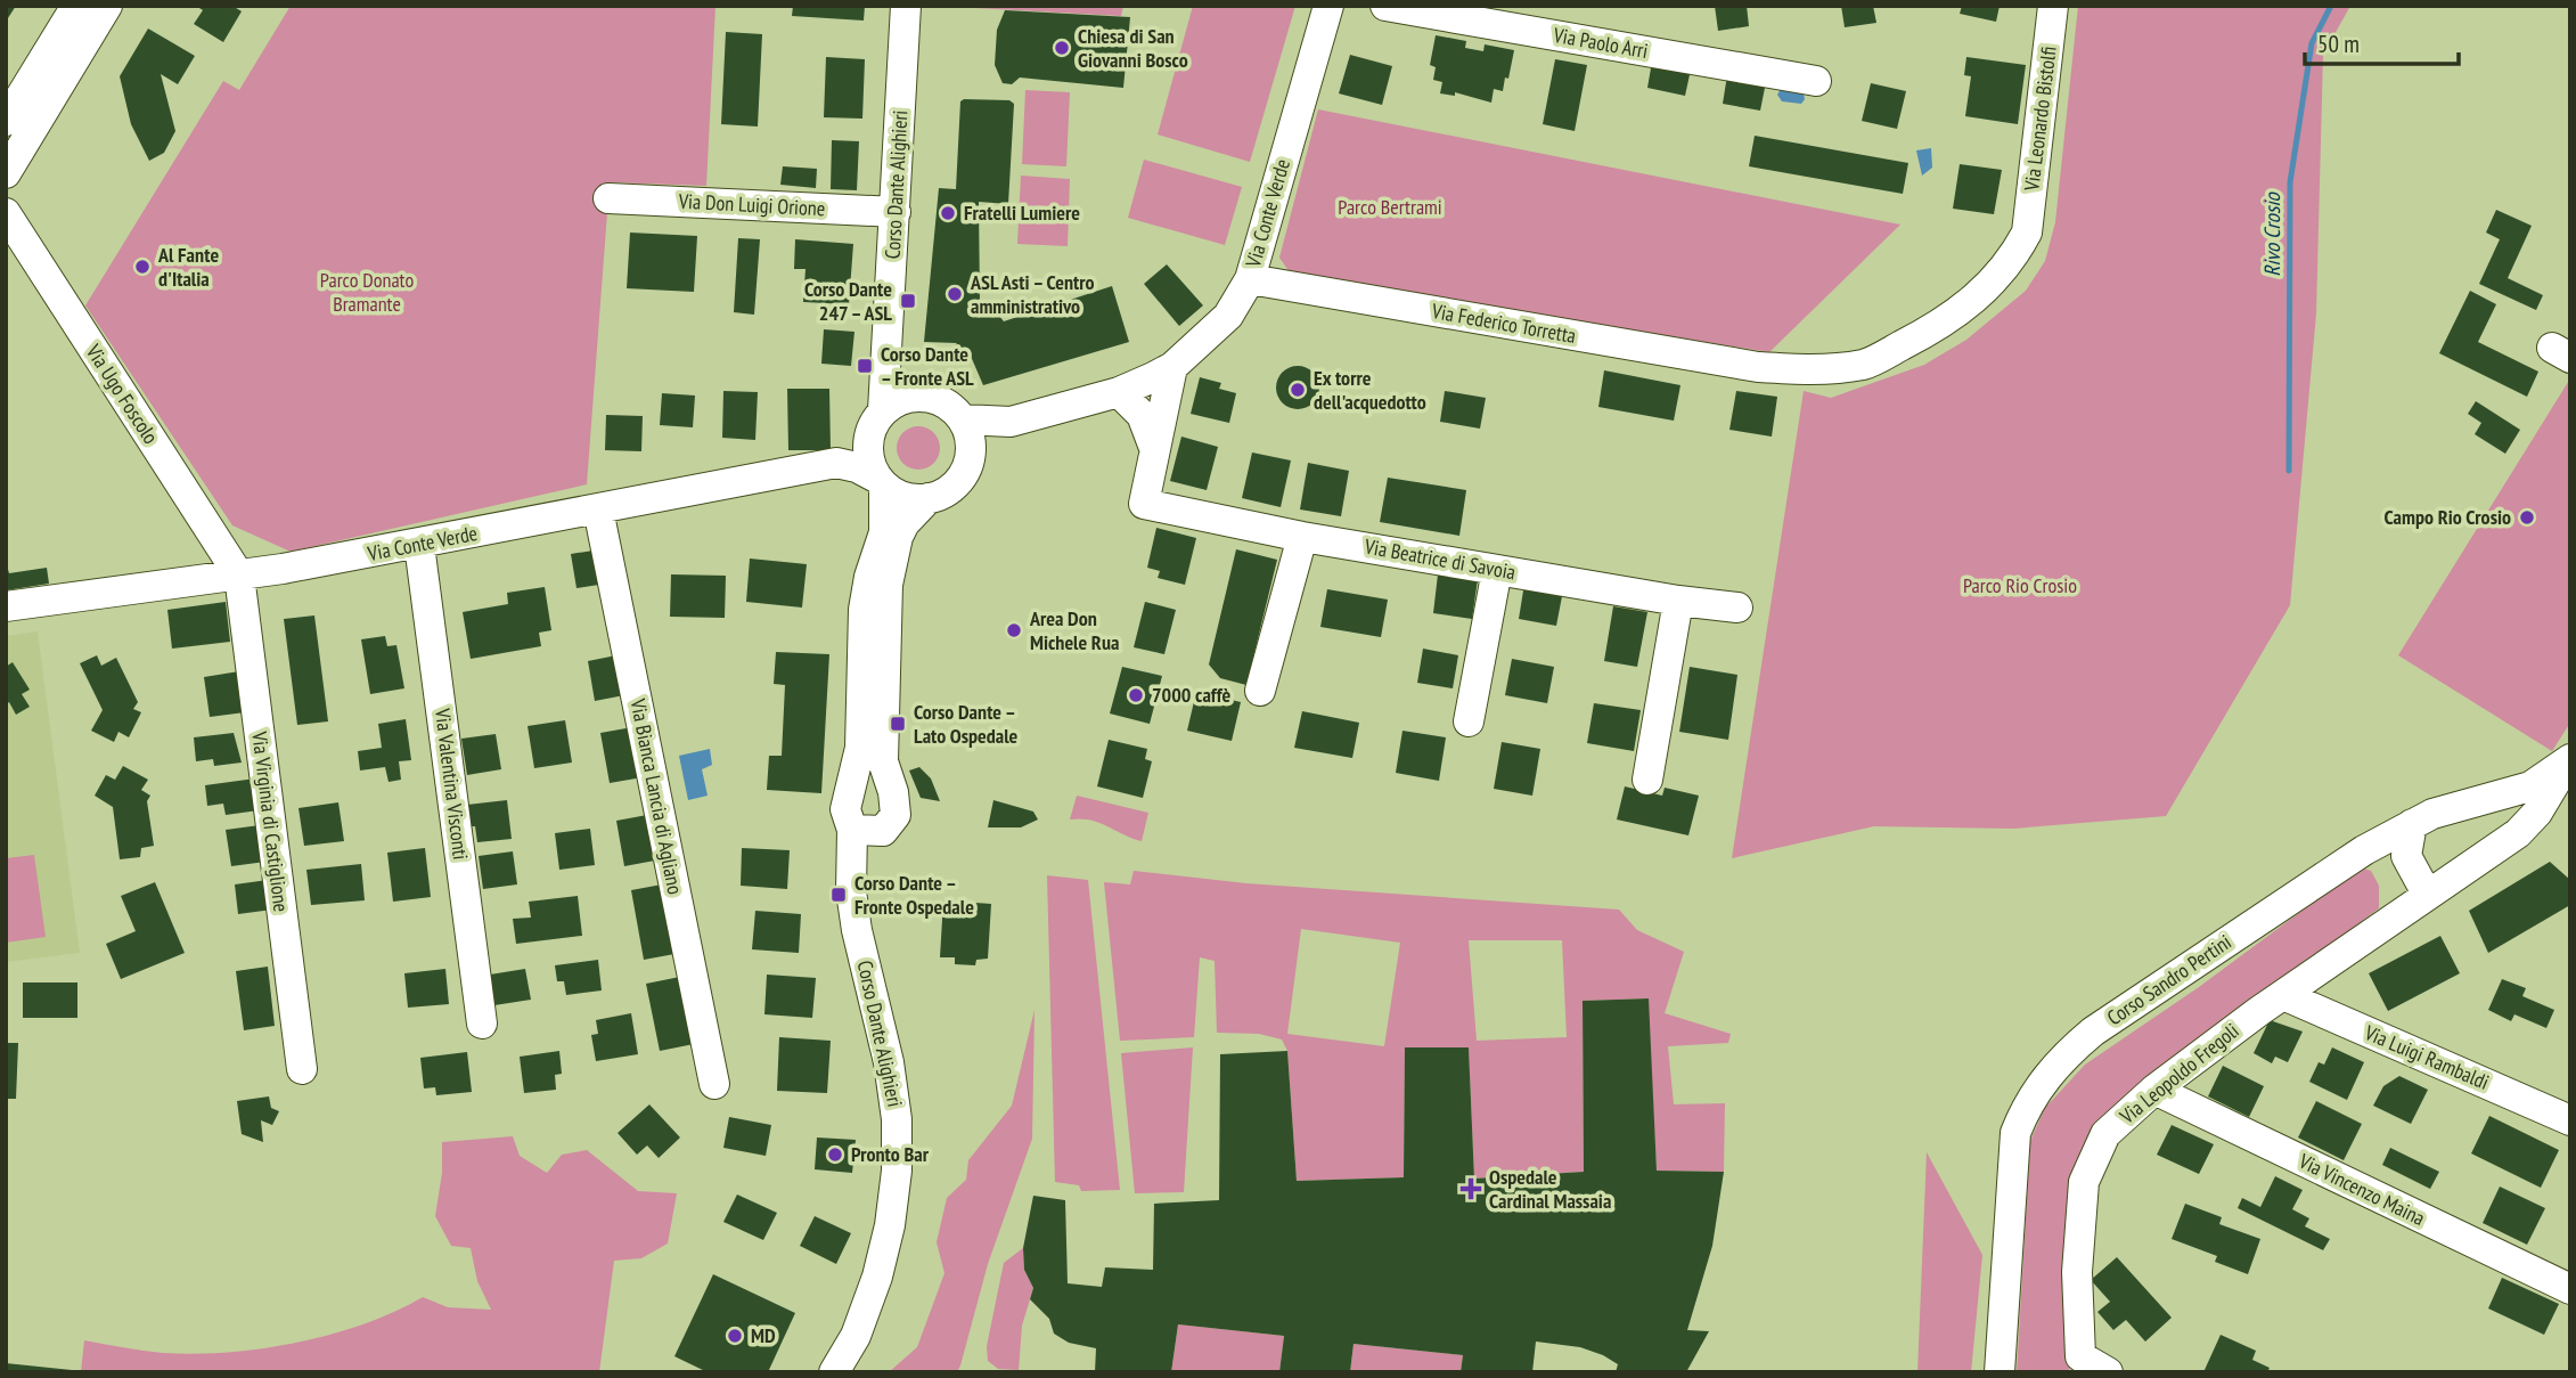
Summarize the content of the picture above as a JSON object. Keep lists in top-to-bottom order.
{
  "streets": {
    "street": [
      "Via Paolo Arri",
      "Via Leonardo Bistolfi",
      "Corso Dante Alighieri",
      "Via Don Luigi Orione",
      "Via Conte Verde",
      "Via Federico Torretta",
      "Via Ugo Foscolo",
      "Via Beatrice di Savoia",
      "Via Valentina Visconti",
      "Via Bianca Lancia di Agliano",
      "Via Virginia di Castiglione",
      "Corso Sandro Pertini",
      "Via Luigi Rambaldi",
      "Via Leopoldo Fregoli",
      "Via Vincenzo Maina"
    ]
  },
  "crossings": [
    ["Via Leonardo Bistolfi", "Via Federico Torretta"],
    ["Corso Dante Alighieri", "Via Don Luigi Orione"],
    ["Corso Dante Alighieri", "Via Conte Verde"],
    ["Via Conte Verde", "Via Federico Torretta"],
    ["Via Conte Verde", "Via Ugo Foscolo"],
    ["Via Conte Verde", "Via Valentina Visconti"],
    ["Via Conte Verde", "Via Bianca Lancia di Agliano"],
    ["Via Conte Verde", "Via Virginia di Castiglione"],
    ["Via Ugo Foscolo", "Via Virginia di Castiglione"],
    ["Corso Sandro Pertini", "Via Leopoldo Fregoli"],
    ["Via Luigi Rambaldi", "Via Leopoldo Fregoli"],
    ["Via Leopoldo Fregoli", "Via Vincenzo Maina"]
  ],
  "water": ["Rivo Crosio"],
  "parks": ["Parco Bertrami", "Parco Donato Bramante", "Parco Rio Crosio"],
  "places": {
    "other": [
      "Chiesa di San Giovanni Bosco",
      "Fratelli Lumiere",
      "Al Fante d'Italia",
      "ASL Asti – Centro amministrativo",
      "Ex torre dell'acquedotto",
      "Campo Rio Crosio",
      "Area Don Michele Rua",
      "7000 caffè",
      "Pronto Bar",
      "MD"
    ],
    "transit": [
      "Corso Dante 247 – ASL",
      "Corso Dante – Fronte ASL",
      "Corso Dante – Lato Ospedale",
      "Corso Dante – Fronte Ospedale"
    ],
    "health": ["Ospedale Cardinal Massaia"]
  },
  "scale_bar": "50 m"
}
